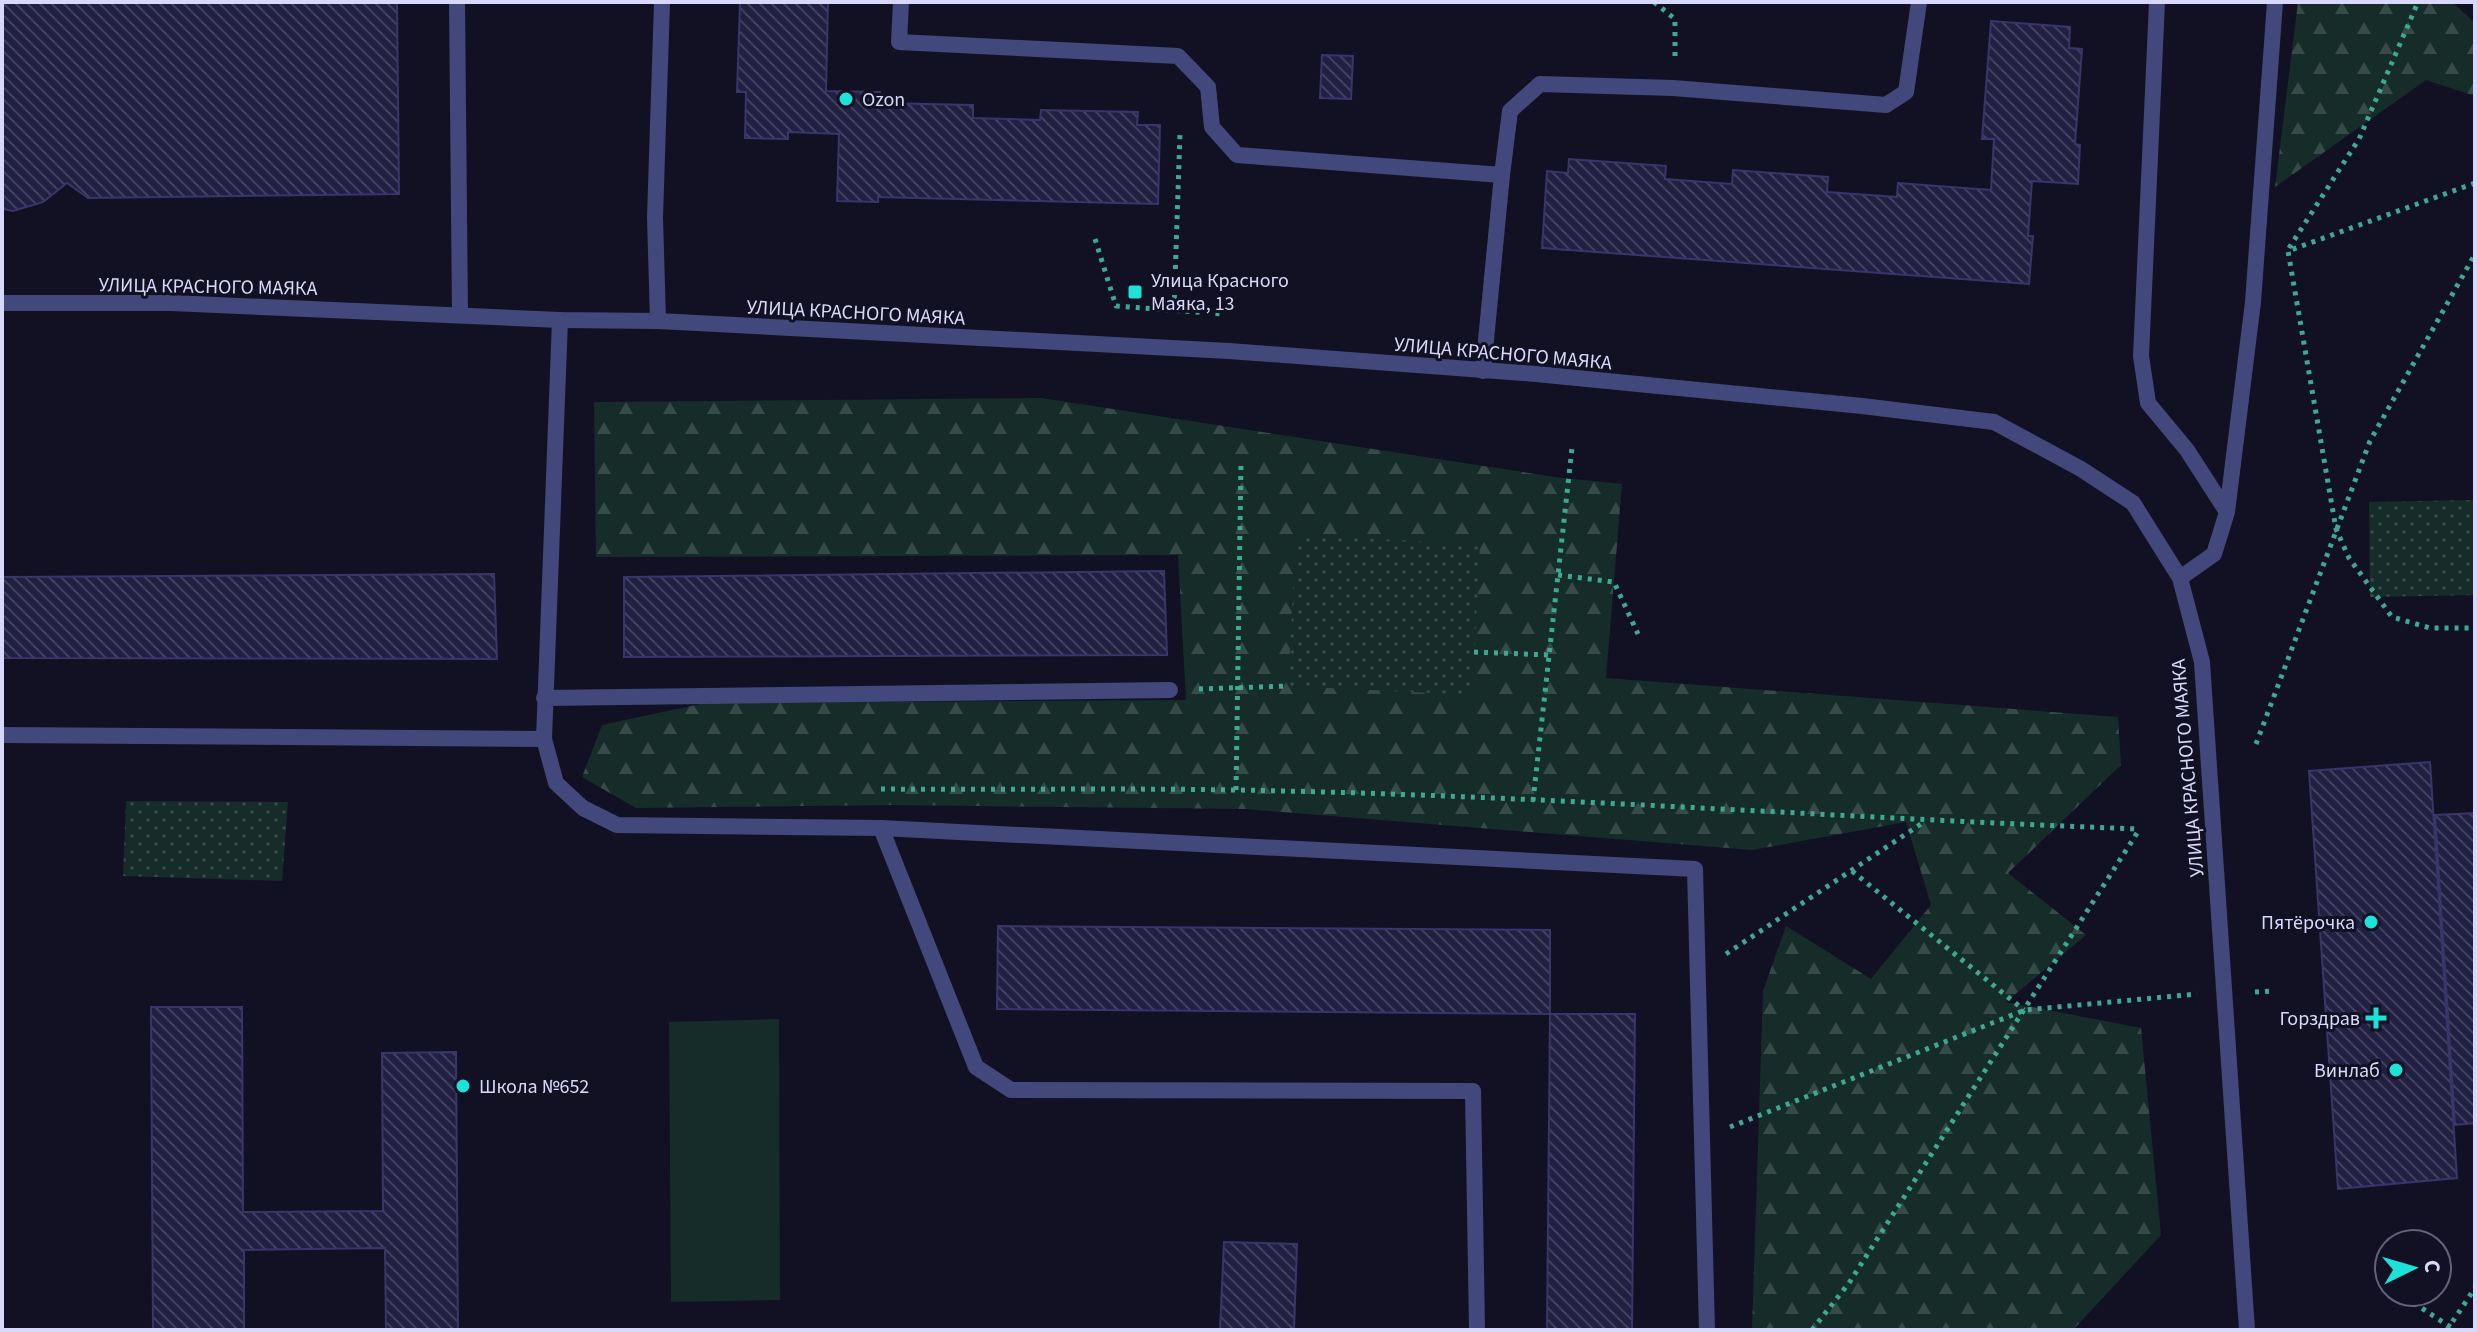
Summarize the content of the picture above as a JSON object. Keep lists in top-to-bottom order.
{
  "streets": {
    "street": ["УЛИЦА КРАСНОГО МАЯКА"]
  },
  "places": {
    "other": [
      "Ozon",
      "Пятёрочка",
      "Винлаб",
      "Школа №652"
    ],
    "transit": ["Улица Красного Маяка, 13"],
    "health": ["Горздрав"]
  },
  "north": "right"
}
